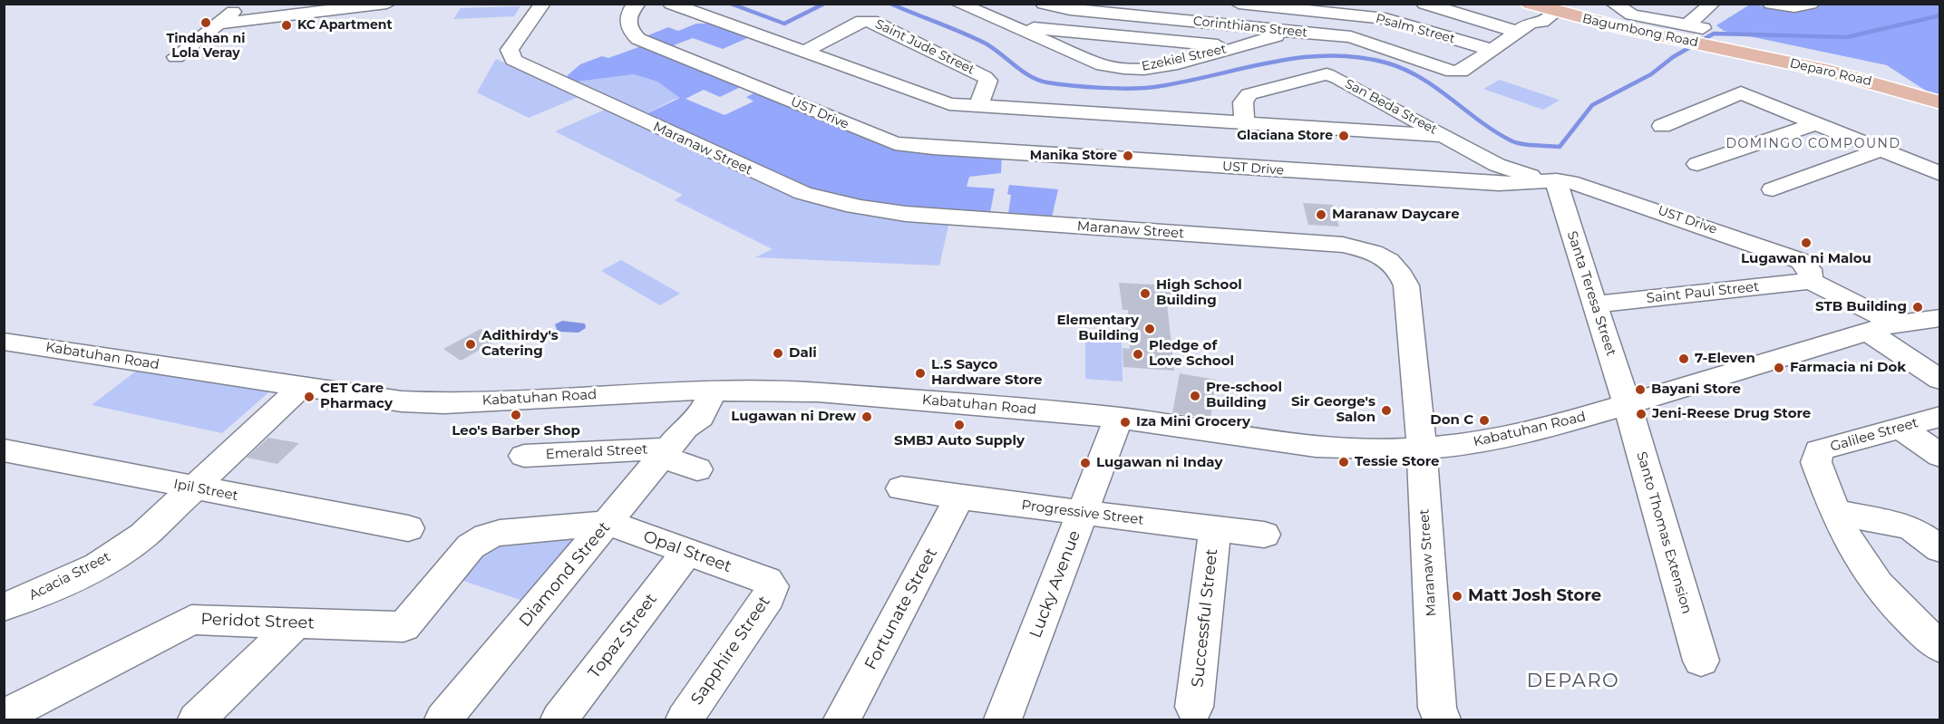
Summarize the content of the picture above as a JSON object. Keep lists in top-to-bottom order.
{
  "streets": {
    "main road": ["Bagumbong Road", "Deparo Road"],
    "street": [
      "Corinthians Street",
      "Psalm Street",
      "Saint Jude Street",
      "Ezekiel Street",
      "San Beda Street",
      "UST Drive",
      "Maranaw Street",
      "Saint Paul Street",
      "Santa Teresa Street",
      "Kabatuhan Road",
      "Galilee Street",
      "Emerald Street",
      "Ipil Street",
      "Progressive Street",
      "Santo Thomas Extension",
      "Opal Street",
      "Diamond Street",
      "Acacia Street",
      "Lucky Avenue",
      "Fortunate Street",
      "Successful Street",
      "Peridot Street",
      "Topaz Street",
      "Sapphire Street"
    ]
  },
  "crossings": [
    ["Corinthians Street", "Psalm Street"],
    ["Corinthians Street", "Ezekiel Street"],
    ["Bagumbong Road", "Deparo Road"],
    ["San Beda Street", "UST Drive"],
    ["San Beda Street", "Santa Teresa Street"],
    ["UST Drive", "Saint Paul Street"],
    ["UST Drive", "Santa Teresa Street"],
    ["Maranaw Street", "Kabatuhan Road"],
    ["Saint Paul Street", "Santa Teresa Street"],
    ["Santa Teresa Street", "Kabatuhan Road"],
    ["Santa Teresa Street", "Santo Thomas Extension"],
    ["Kabatuhan Road", "Santo Thomas Extension"],
    ["Kabatuhan Road", "Diamond Street"],
    ["Kabatuhan Road", "Acacia Street"],
    ["Kabatuhan Road", "Lucky Avenue"],
    ["Emerald Street", "Diamond Street"],
    ["Ipil Street", "Acacia Street"],
    ["Progressive Street", "Lucky Avenue"],
    ["Progressive Street", "Fortunate Street"],
    ["Progressive Street", "Successful Street"],
    ["Opal Street", "Diamond Street"],
    ["Opal Street", "Peridot Street"],
    ["Opal Street", "Topaz Street"],
    ["Opal Street", "Sapphire Street"],
    ["Diamond Street", "Peridot Street"]
  ],
  "districts": ["DOMINGO COMPOUND", "DEPARO"],
  "places": [
    "Tindahan ni Lola Veray",
    "KC Apartment",
    "Glaciana Store",
    "Manika Store",
    "Maranaw Daycare",
    "Lugawan ni Malou",
    "High School Building",
    "STB Building",
    "Elementary Building",
    "Adithirdy's Catering",
    "Dali",
    "Pledge of Love School",
    "7-Eleven",
    "Farmacia ni Dok",
    "L.S Sayco Hardware Store",
    "Bayani Store",
    "Pre-school Building",
    "CET Care Pharmacy",
    "Sir George's Salon",
    "Jeni-Reese Drug Store",
    "Leo's Barber Shop",
    "Lugawan ni Drew",
    "Don C",
    "Iza Mini Grocery",
    "SMBJ Auto Supply",
    "Tessie Store",
    "Lugawan ni Inday",
    "Matt Josh Store"
  ]
}
